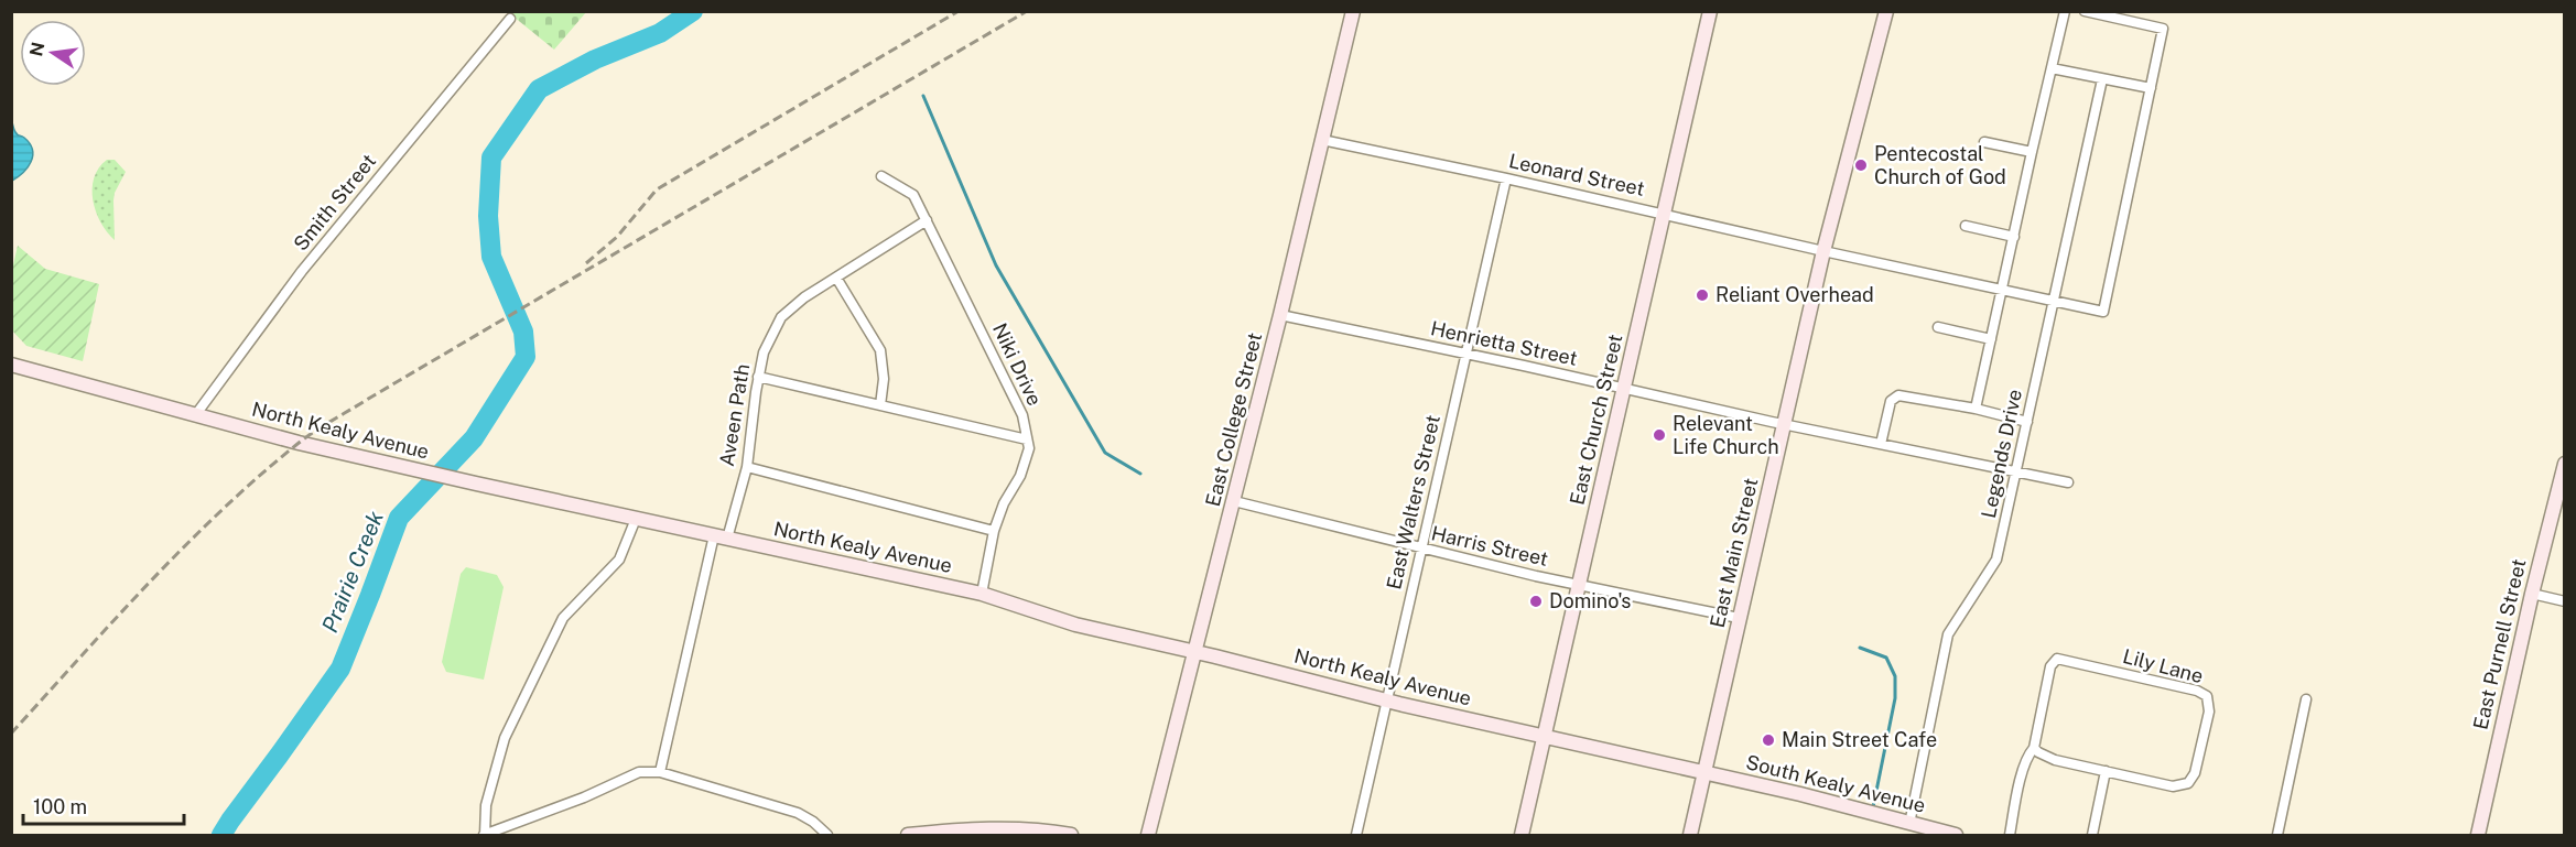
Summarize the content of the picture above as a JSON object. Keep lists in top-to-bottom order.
{
  "streets": {
    "street": [
      "Leonard Street",
      "Smith Street",
      "Henrietta Street",
      "Niki Drive",
      "Aveen Path",
      "East College Street",
      "East Church Street",
      "North Kealy Avenue",
      "Legends Drive",
      "East Walters Street",
      "Harris Street",
      "East Main Street",
      "East Purnell Street",
      "Lily Lane",
      "South Kealy Avenue"
    ]
  },
  "crossings": [
    ["Leonard Street", "East College Street"],
    ["Leonard Street", "East Church Street"],
    ["Leonard Street", "Legends Drive"],
    ["Leonard Street", "East Walters Street"],
    ["Leonard Street", "East Main Street"],
    ["Smith Street", "North Kealy Avenue"],
    ["Henrietta Street", "East College Street"],
    ["Henrietta Street", "East Church Street"],
    ["Henrietta Street", "Legends Drive"],
    ["Henrietta Street", "East Walters Street"],
    ["Henrietta Street", "East Main Street"],
    ["Niki Drive", "Aveen Path"],
    ["Niki Drive", "North Kealy Avenue"],
    ["Aveen Path", "North Kealy Avenue"],
    ["East College Street", "North Kealy Avenue"],
    ["East College Street", "Harris Street"],
    ["East Church Street", "North Kealy Avenue"],
    ["East Church Street", "Harris Street"],
    ["North Kealy Avenue", "East Walters Street"],
    ["North Kealy Avenue", "East Main Street"],
    ["North Kealy Avenue", "South Kealy Avenue"],
    ["Legends Drive", "South Kealy Avenue"],
    ["East Walters Street", "Harris Street"],
    ["Harris Street", "East Main Street"],
    ["East Main Street", "South Kealy Avenue"]
  ],
  "water": ["Prairie Creek"],
  "places": [
    "Pentecostal Church of God",
    "Reliant Overhead",
    "Relevant Life Church",
    "Domino's",
    "Main Street Cafe"
  ],
  "scale_bar": "100 m",
  "north": "left"
}
